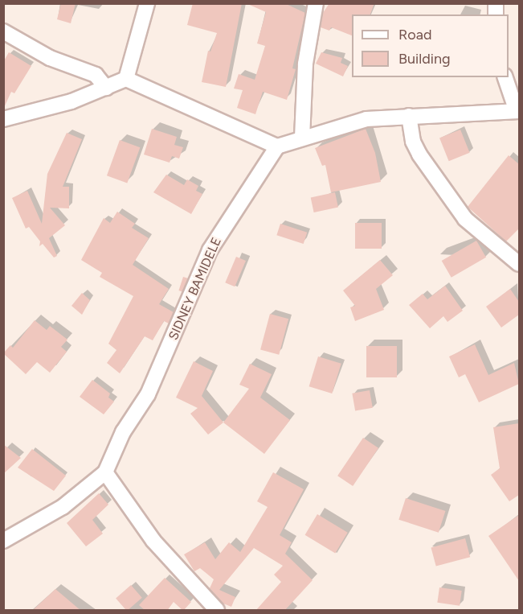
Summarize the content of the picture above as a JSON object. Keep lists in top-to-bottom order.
{
  "streets": {
    "street": ["SIDNEY BAMIDELE"]
  },
  "legend": ["Road", "Building"]
}
